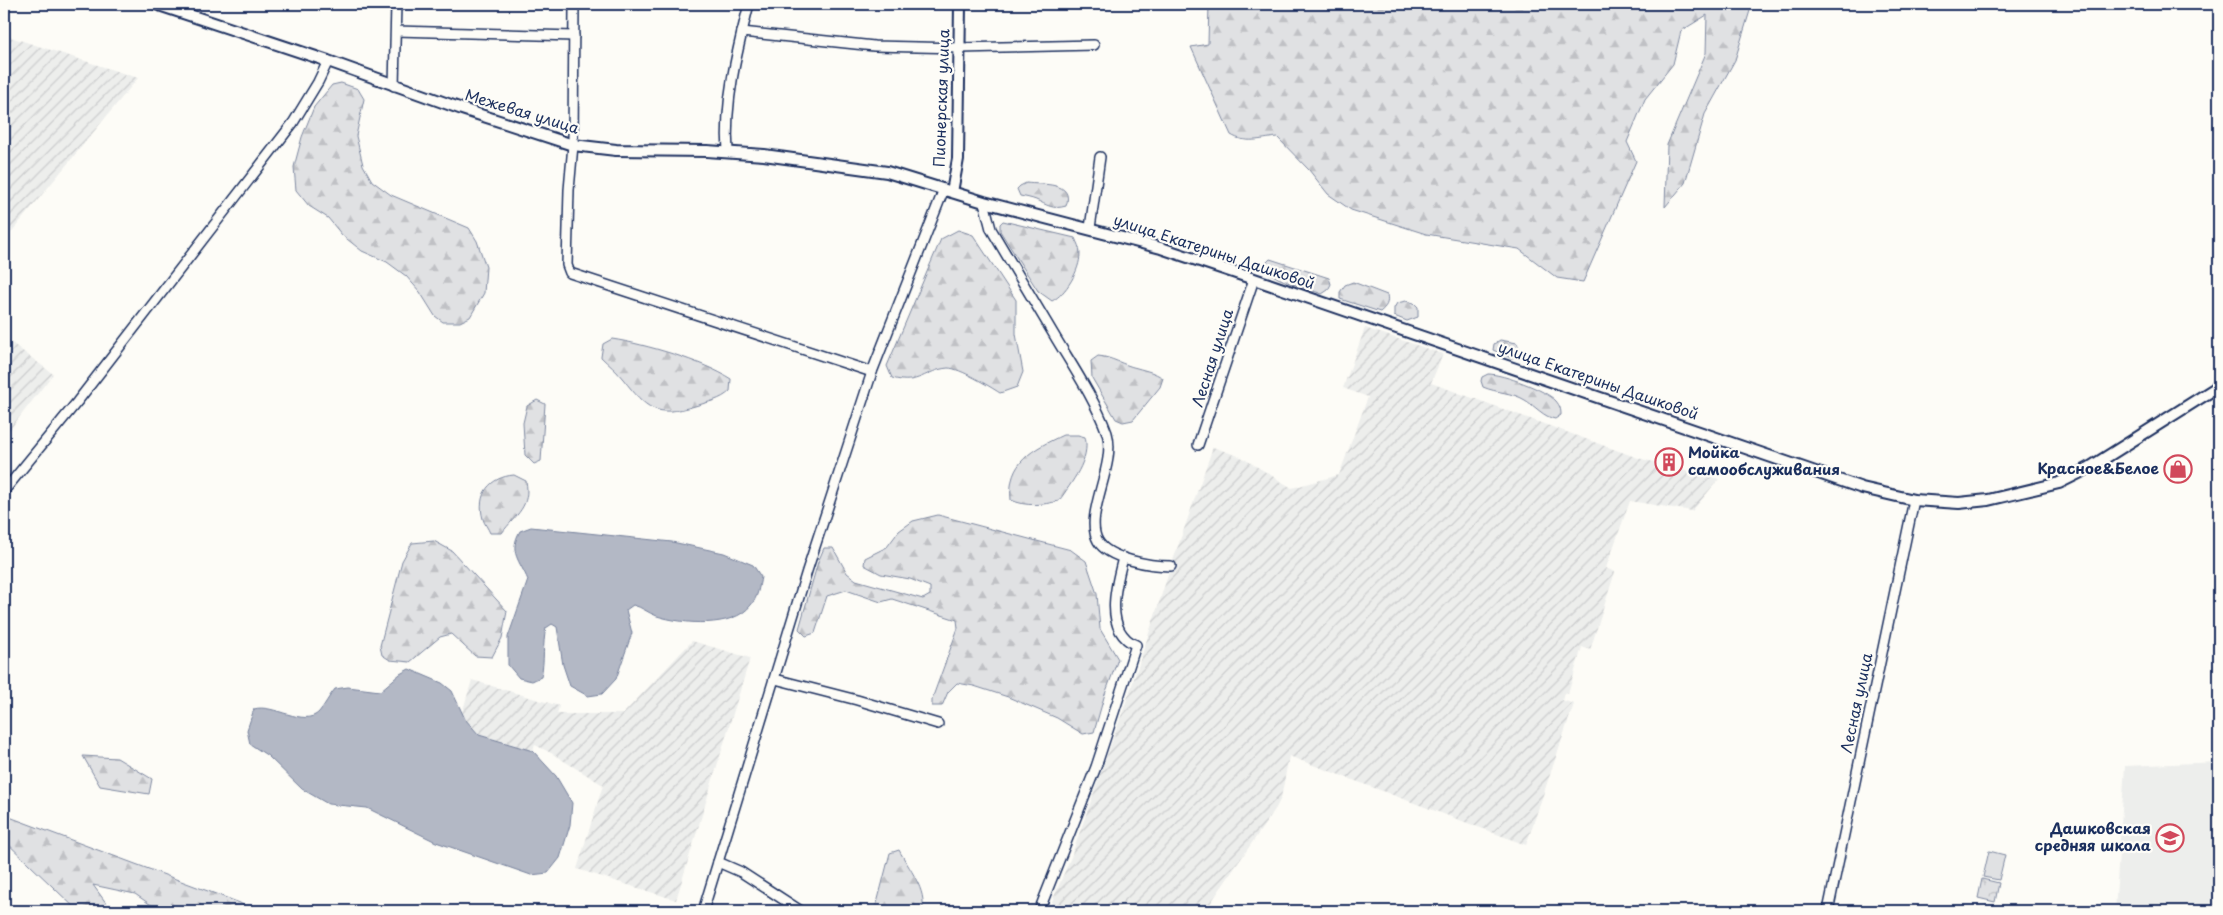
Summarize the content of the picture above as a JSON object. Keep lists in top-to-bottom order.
{
  "streets": {
    "street": [
      "Пионерская улица",
      "Межевая улица",
      "улица Екатерины Дашковой",
      "Лесная улица"
    ]
  },
  "crossings": [
    ["Пионерская улица", "Межевая улица"],
    ["Пионерская улица", "улица Екатерины Дашковой"],
    ["Межевая улица", "улица Екатерины Дашковой"],
    ["улица Екатерины Дашковой", "Лесная улица"]
  ],
  "places": {
    "building": ["Мойка самообслуживания"],
    "shop": ["Красное&Белое"],
    "school or university": ["Дашковская средняя школа"]
  }
}
